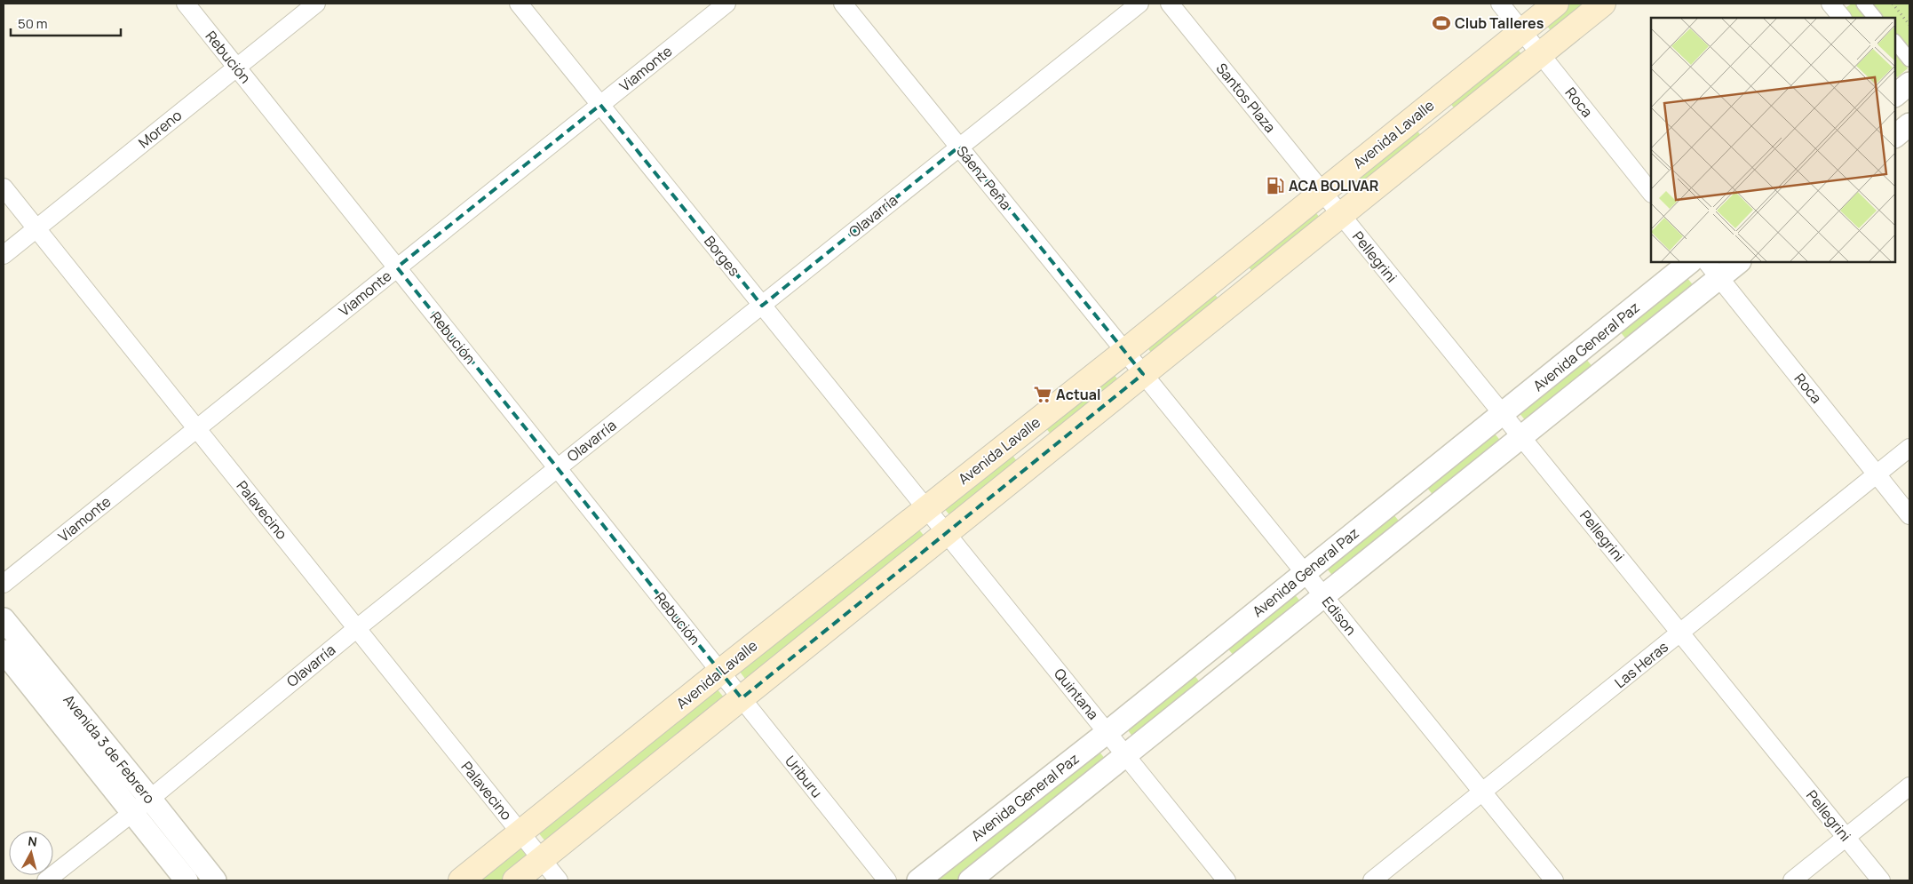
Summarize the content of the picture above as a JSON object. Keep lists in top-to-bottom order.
{
  "streets": {
    "main road": ["Avenida Lavalle"],
    "street": [
      "Rebución",
      "Viamonte",
      "Santos Plaza",
      "Roca",
      "Moreno",
      "Sáenz Peña",
      "Olavarría",
      "Borges",
      "Pellegrini",
      "Avenida General Paz",
      "Palavecino",
      "Edison",
      "Las Heras",
      "Quintana",
      "Avenida 3 de Febrero",
      "Uriburu"
    ]
  },
  "crossings": [
    ["Rebución", "Viamonte"],
    ["Rebución", "Moreno"],
    ["Rebución", "Avenida Lavalle"],
    ["Rebución", "Olavarría"],
    ["Rebución", "Uriburu"],
    ["Viamonte", "Borges"],
    ["Viamonte", "Palavecino"],
    ["Santos Plaza", "Avenida Lavalle"],
    ["Santos Plaza", "Pellegrini"],
    ["Roca", "Avenida Lavalle"],
    ["Roca", "Avenida General Paz"],
    ["Roca", "Las Heras"],
    ["Moreno", "Palavecino"],
    ["Avenida Lavalle", "Sáenz Peña"],
    ["Avenida Lavalle", "Borges"],
    ["Avenida Lavalle", "Pellegrini"],
    ["Avenida Lavalle", "Palavecino"],
    ["Avenida Lavalle", "Edison"],
    ["Avenida Lavalle", "Quintana"],
    ["Avenida Lavalle", "Uriburu"],
    ["Sáenz Peña", "Olavarría"],
    ["Sáenz Peña", "Edison"],
    ["Olavarría", "Borges"],
    ["Olavarría", "Palavecino"],
    ["Olavarría", "Avenida 3 de Febrero"],
    ["Borges", "Quintana"],
    ["Pellegrini", "Avenida General Paz"],
    ["Pellegrini", "Las Heras"],
    ["Avenida General Paz", "Edison"],
    ["Avenida General Paz", "Quintana"],
    ["Edison", "Las Heras"]
  ],
  "places": {
    "sports": ["Club Talleres"],
    "fuel station": ["ACA BOLIVAR"],
    "supermarket": ["Actual"]
  },
  "scale_bar": "50 m",
  "north": "top"
}
